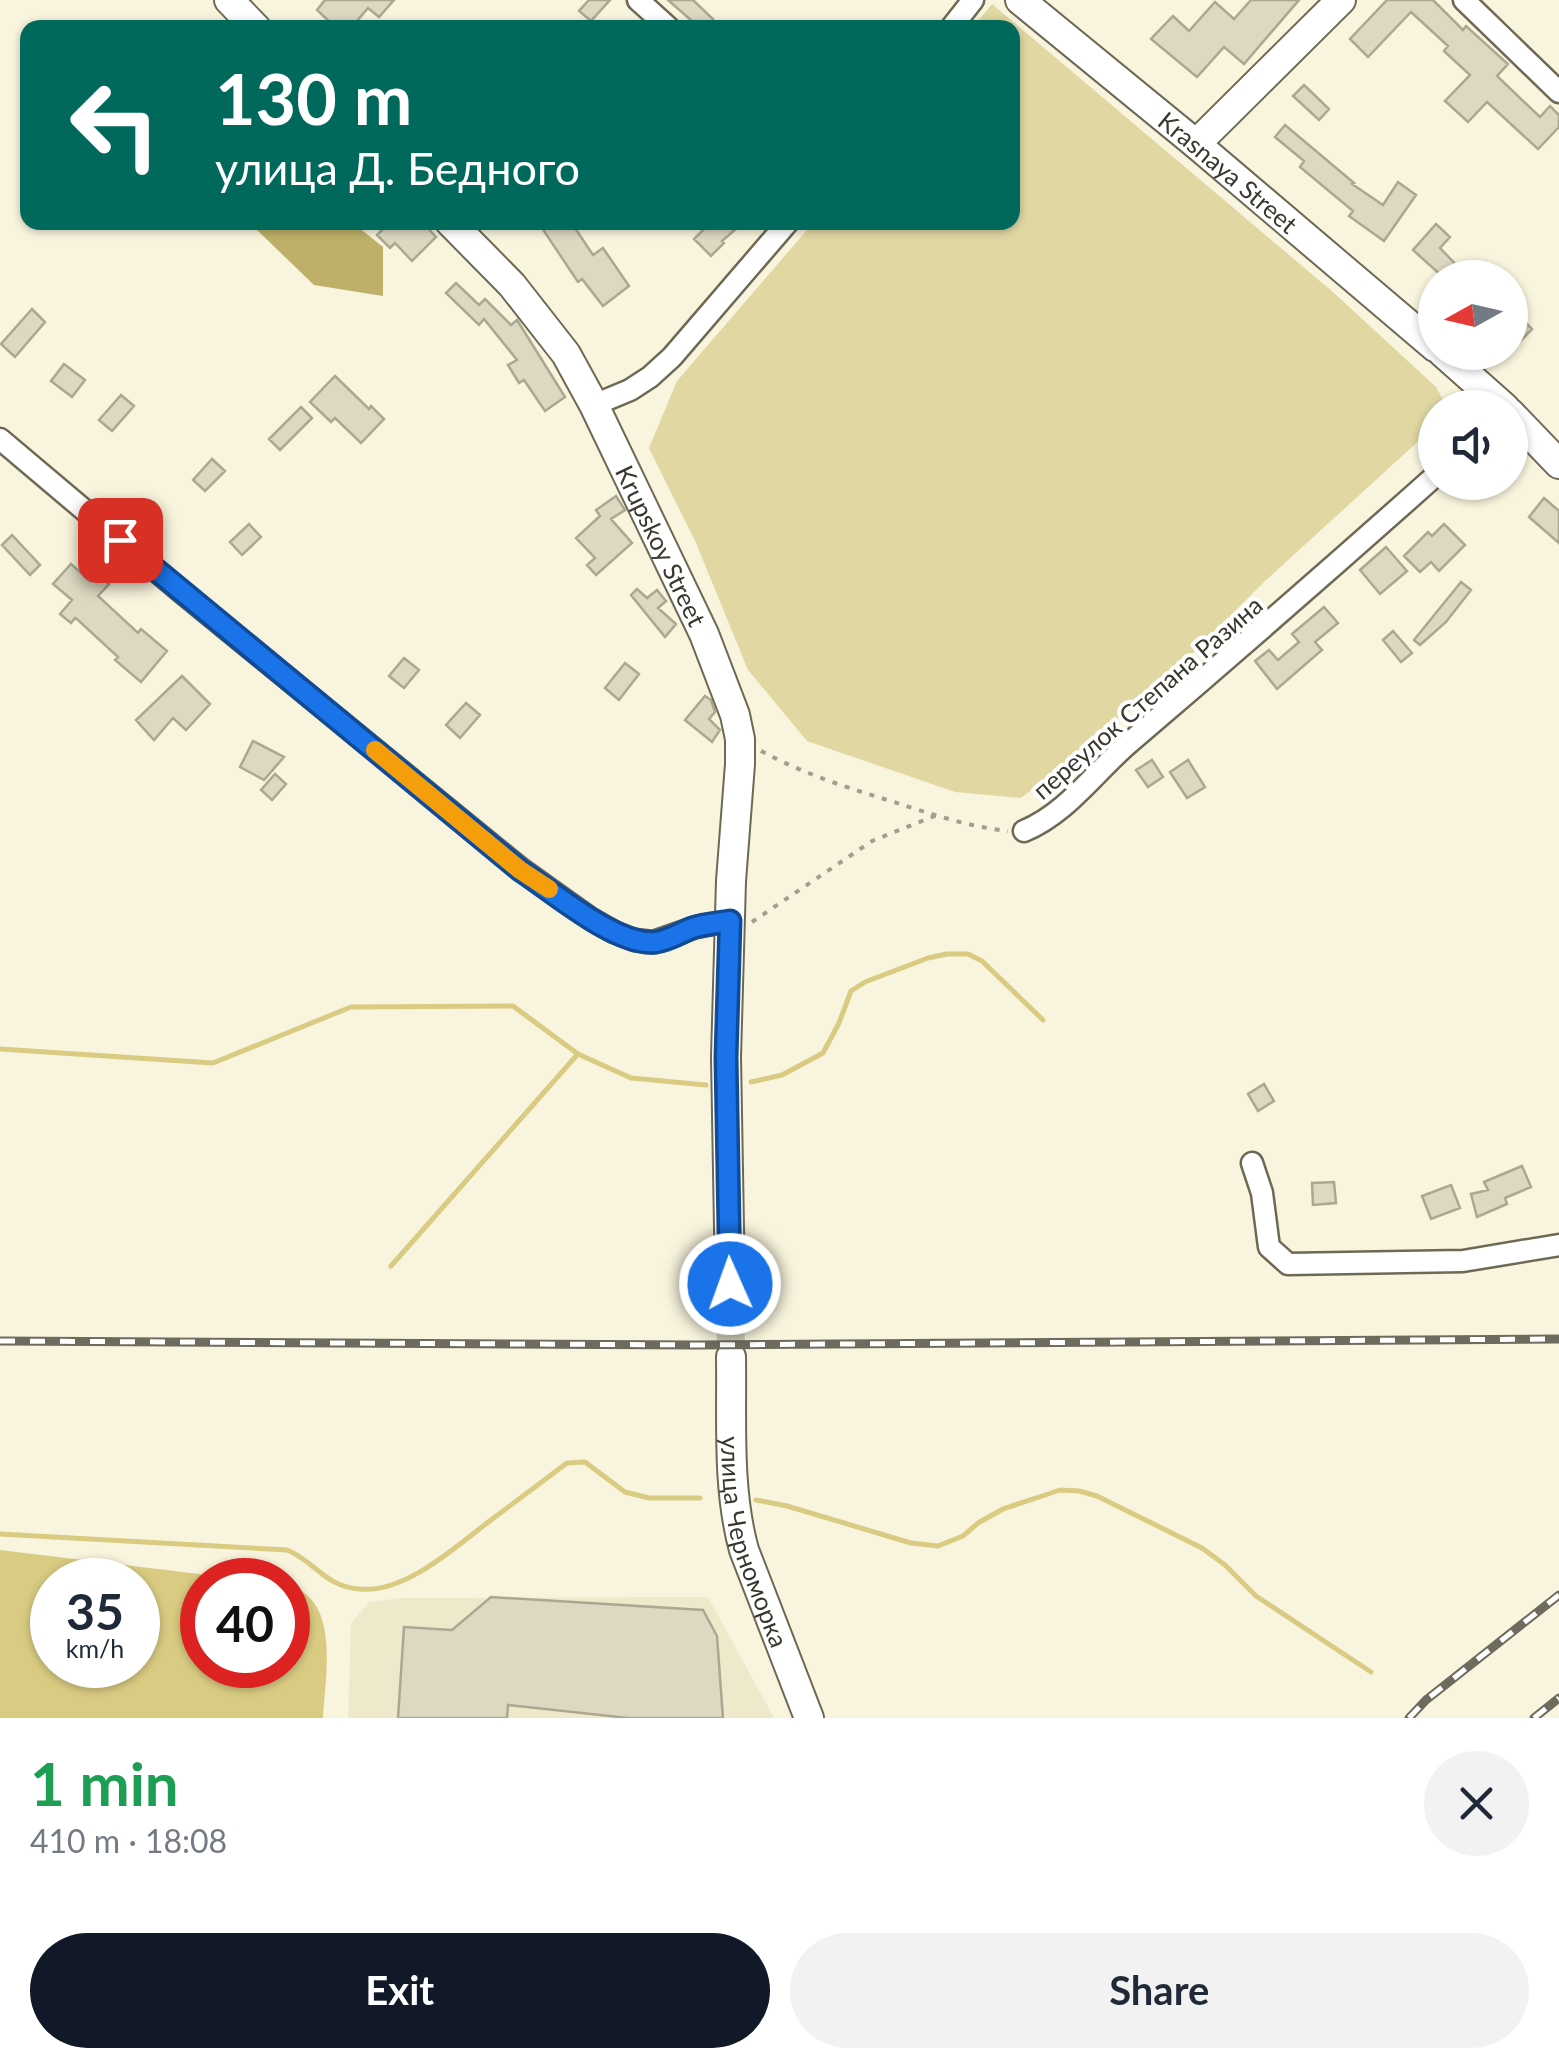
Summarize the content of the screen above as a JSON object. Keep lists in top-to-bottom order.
{
  "streets": {
    "street": [
      "Krasnaya Street",
      "Krupskoy Street",
      "переулок Степана Разина",
      "улица Черноморка"
    ]
  },
  "crossings": [
    ["Krupskoy Street", "переулок Степана Разина"]
  ],
  "north": "left",
  "page": {
    "turn": ["130 m", "улица Д. Бедного"],
    "speed": "35 km/h",
    "limit": "40",
    "heading": ["1 min", "410 m · 18:08"],
    "buttons": ["Exit", "Share"]
  }
}
